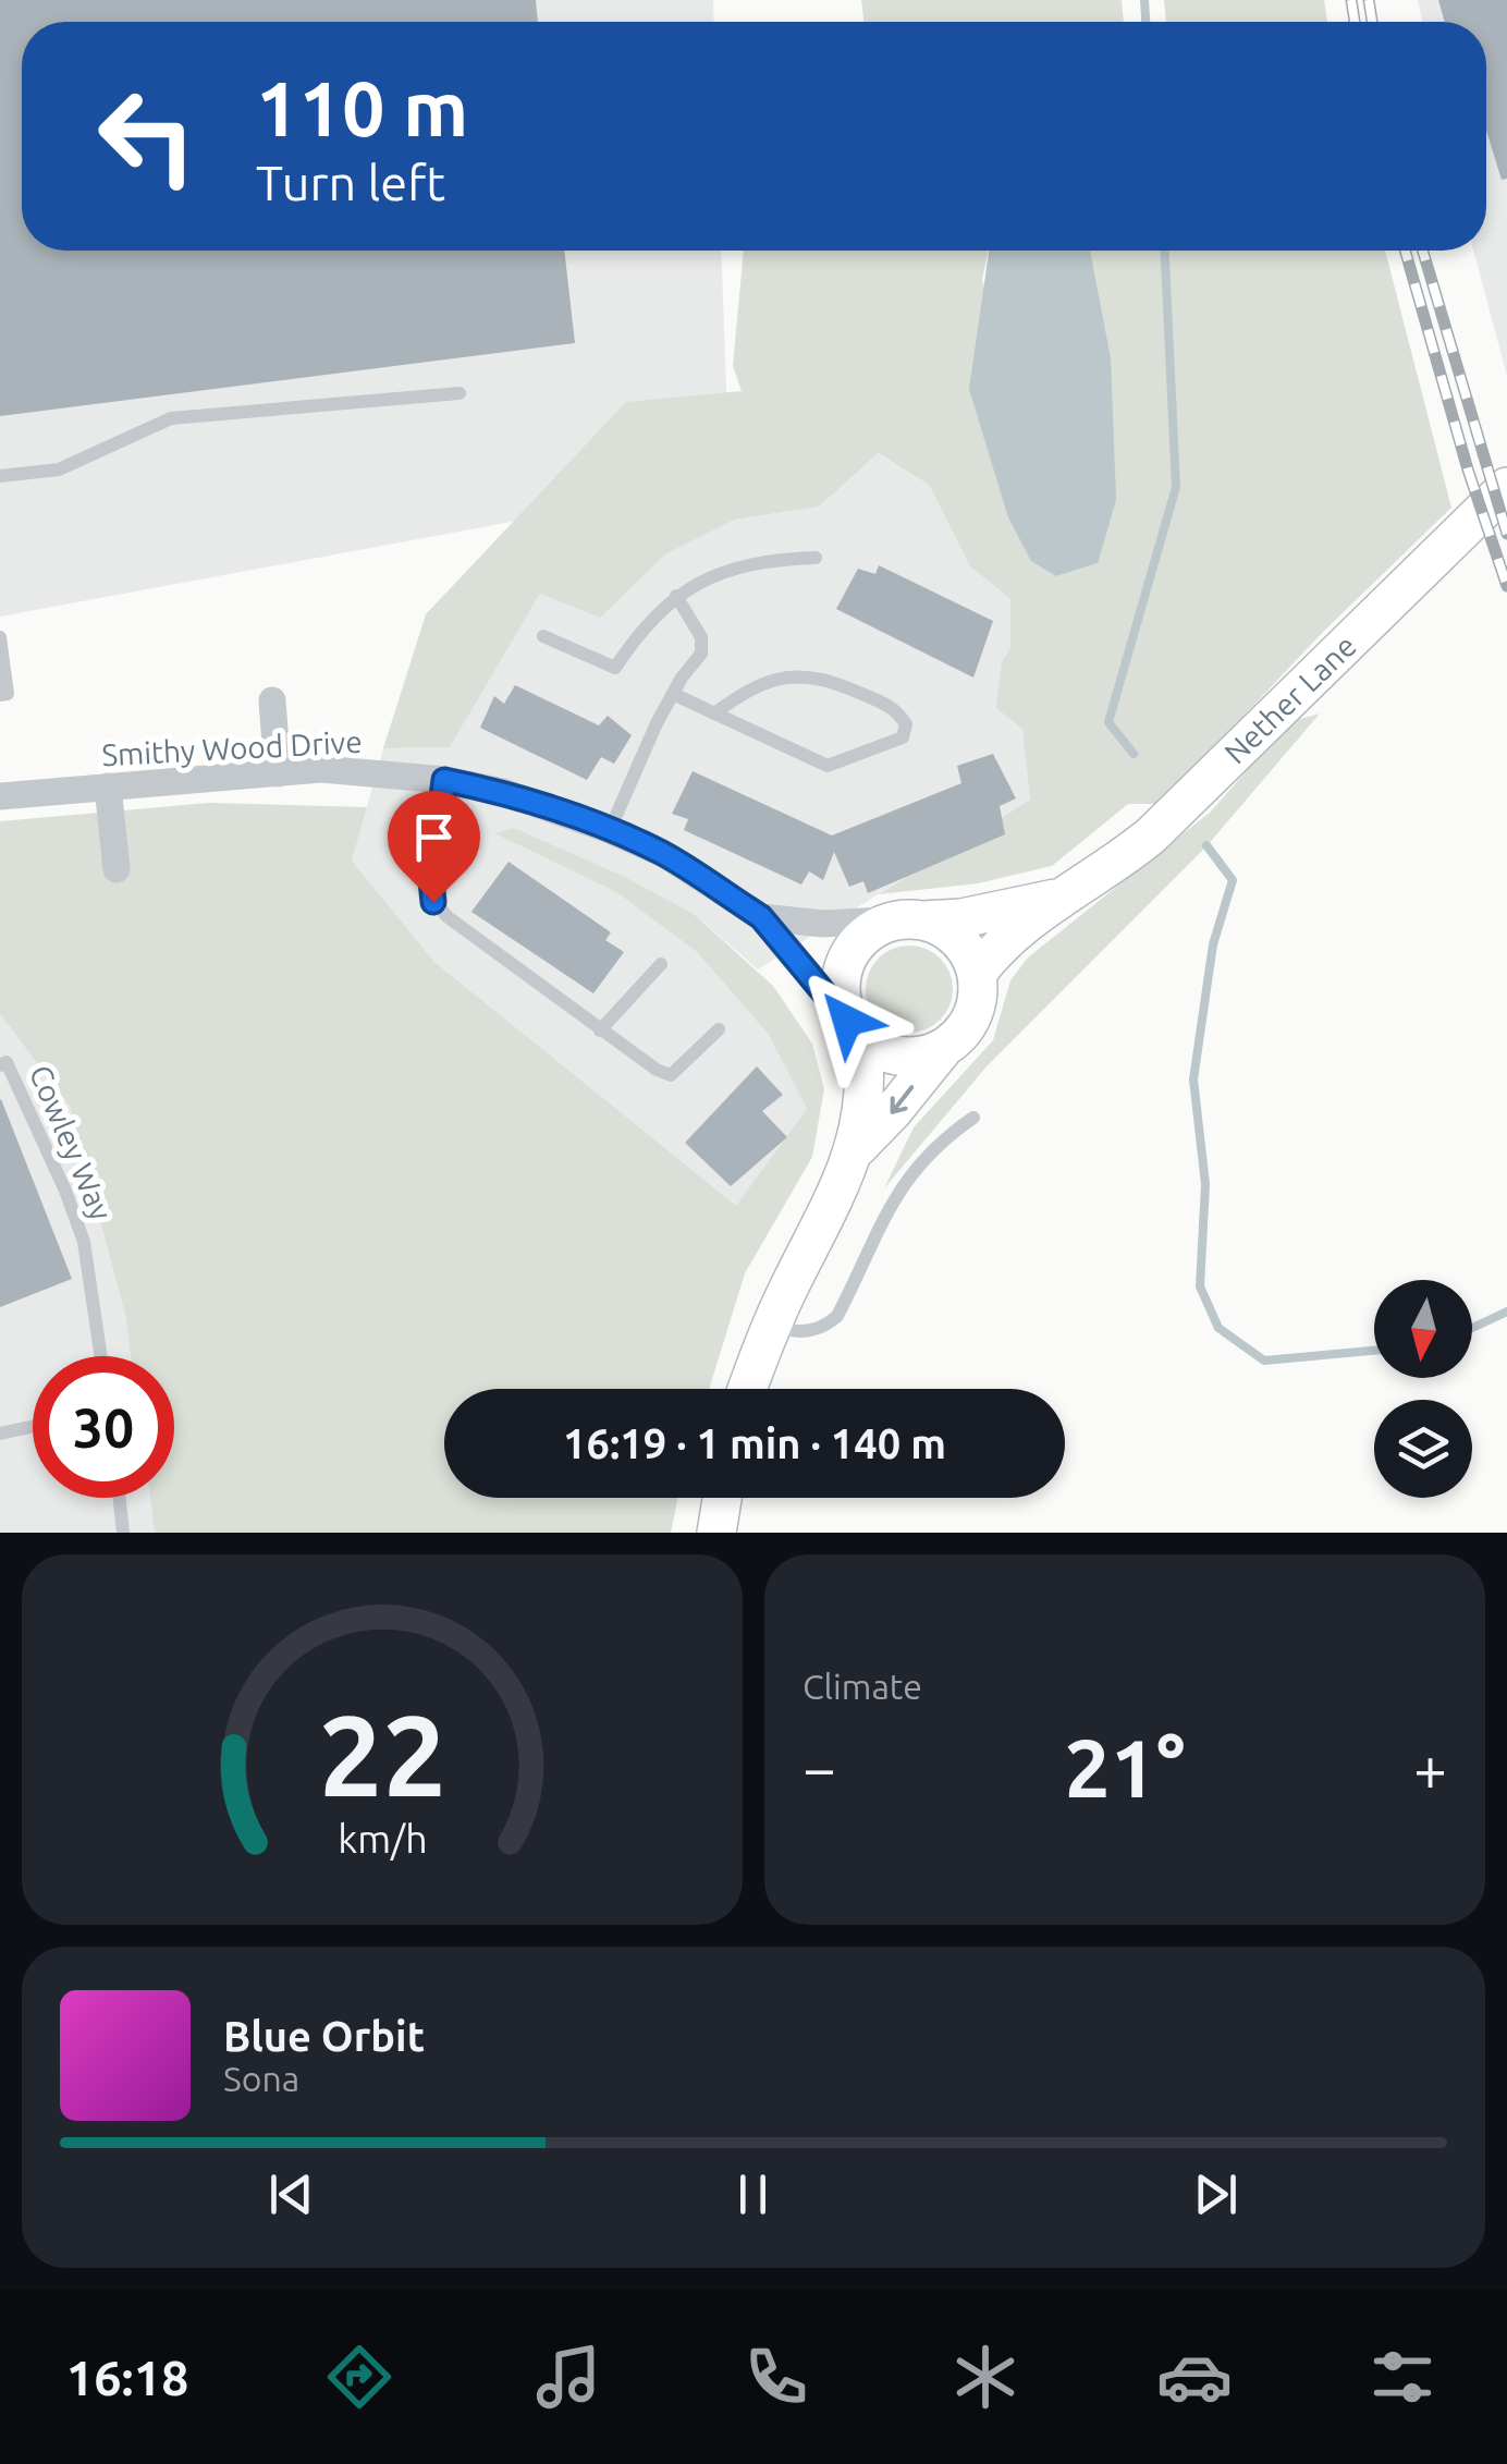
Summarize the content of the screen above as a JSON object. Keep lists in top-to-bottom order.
{
  "streets": {
    "main road": ["Nether Lane"],
    "street": ["Smithy Wood Drive"],
    "lane": ["Cowley Way"]
  },
  "crossings": [
    ["Nether Lane", "Smithy Wood Drive"]
  ],
  "north": "bottom",
  "page": {
    "turn": ["110 m", "Turn left"],
    "limit": "30",
    "trip": "16:19 · 1 min · 140 m",
    "tile": "Climate",
    "heat": ["−", "21°", "+"],
    "song": ["Blue Orbit", "Sona"],
    "tabs": "16:18",
    "gauge": ["22", "km/h"]
  }
}
